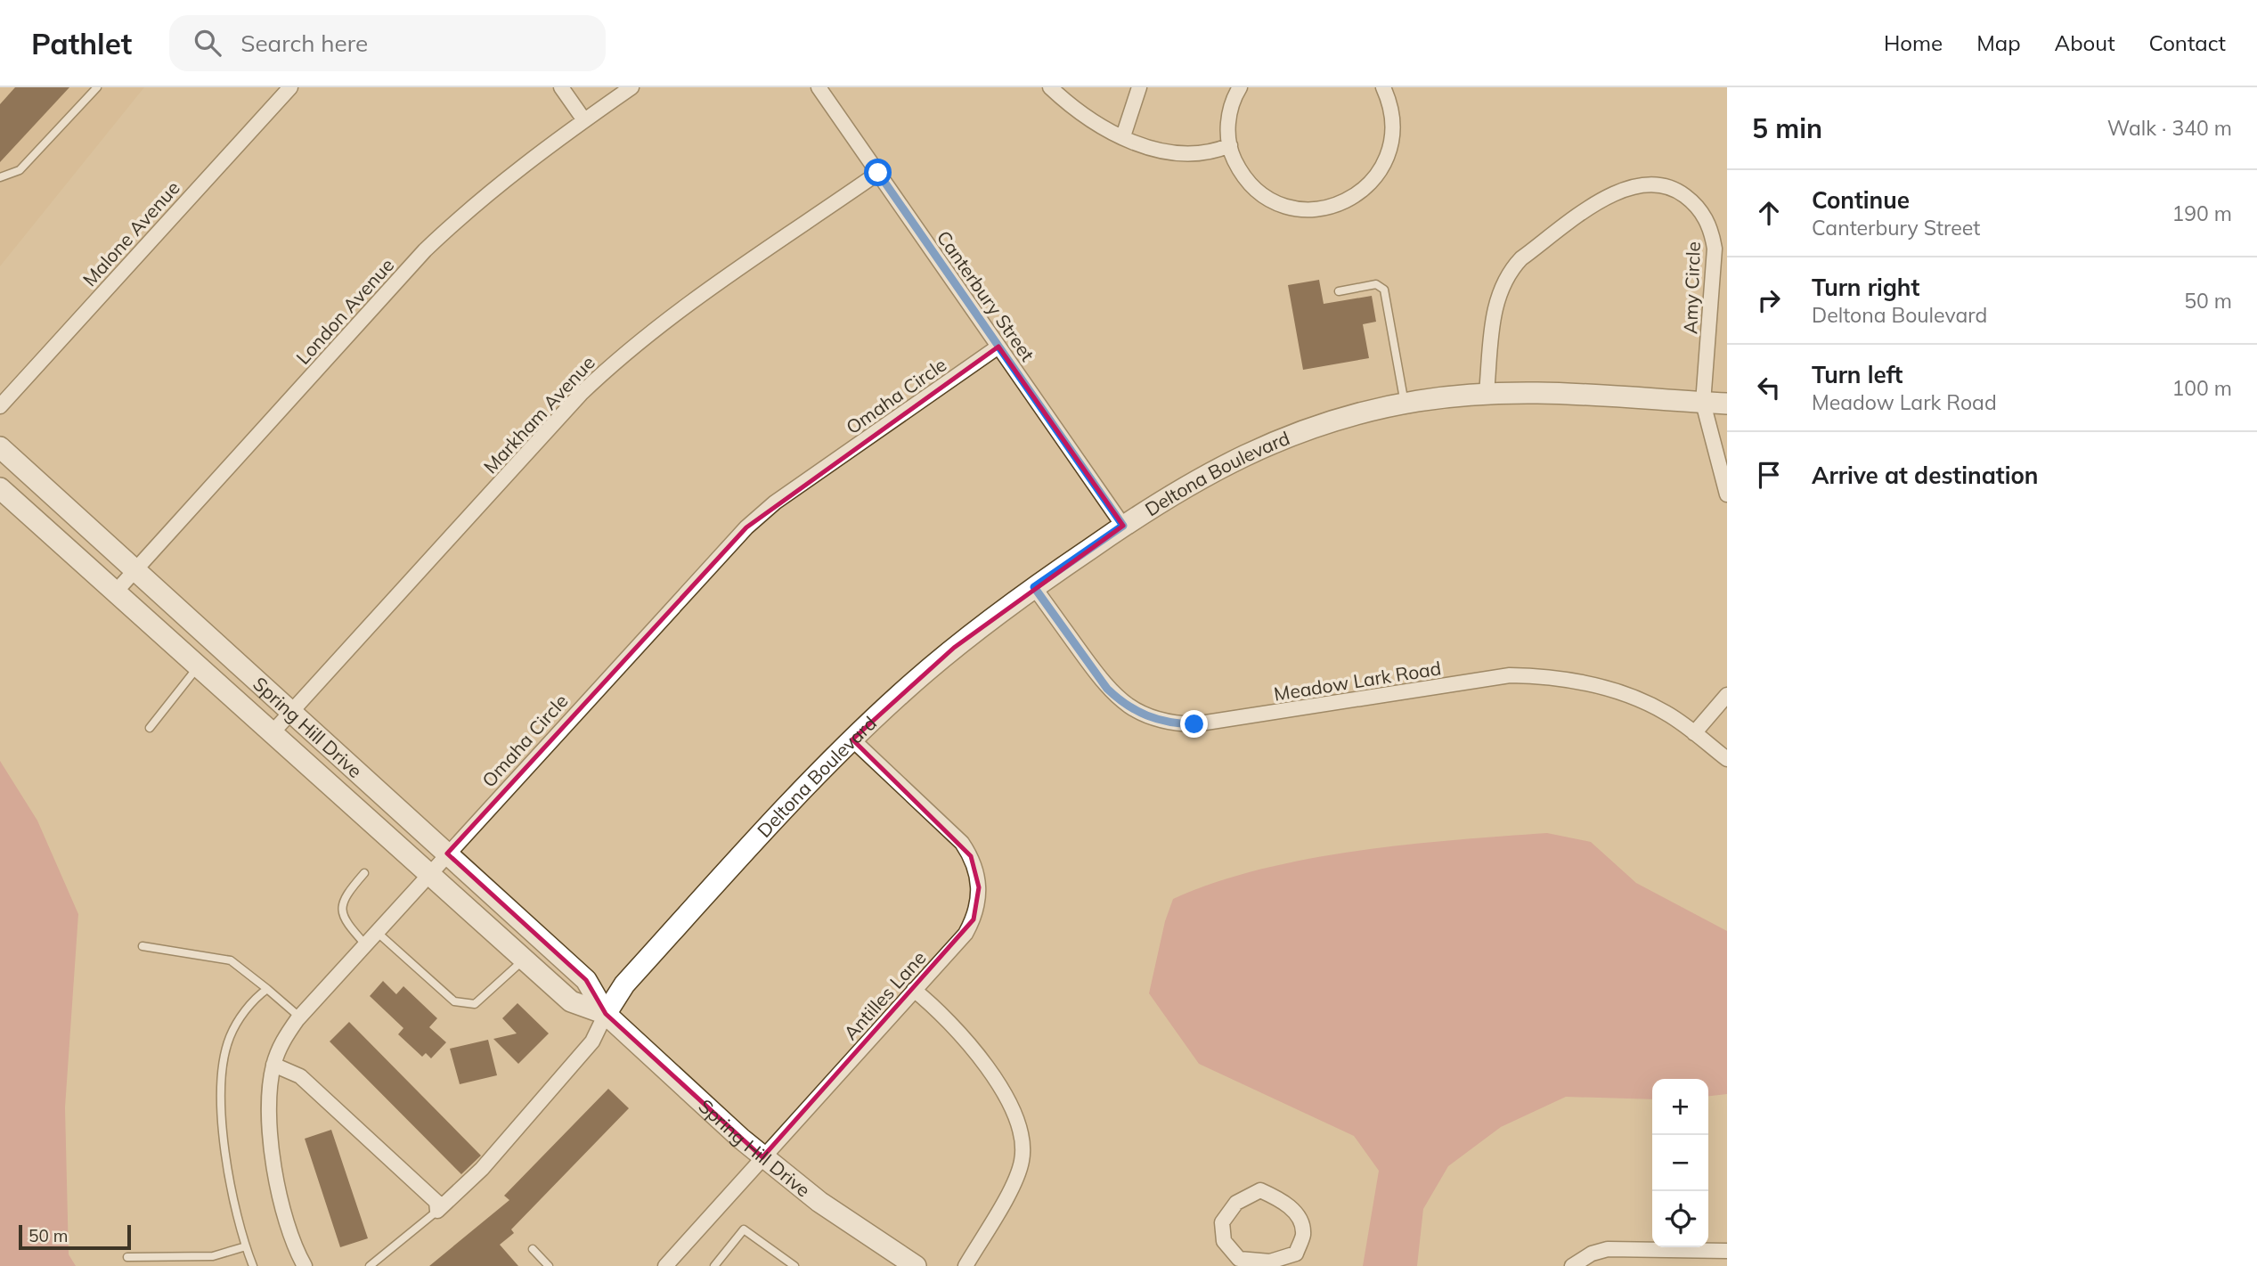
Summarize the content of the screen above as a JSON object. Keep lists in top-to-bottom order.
{
  "streets": {
    "main road": ["Deltona Boulevard", "Spring Hill Drive"],
    "street": [
      "Malone Avenue",
      "Amy Circle",
      "Canterbury Street",
      "London Avenue",
      "Omaha Circle",
      "Markham Avenue",
      "Meadow Lark Road",
      "Antilles Lane"
    ]
  },
  "crossings": [
    ["Amy Circle", "Deltona Boulevard"],
    ["Canterbury Street", "Omaha Circle"],
    ["Canterbury Street", "Markham Avenue"],
    ["Canterbury Street", "Deltona Boulevard"],
    ["London Avenue", "Spring Hill Drive"],
    ["Omaha Circle", "Spring Hill Drive"],
    ["Markham Avenue", "Spring Hill Drive"],
    ["Deltona Boulevard", "Meadow Lark Road"],
    ["Deltona Boulevard", "Spring Hill Drive"],
    ["Deltona Boulevard", "Antilles Lane"],
    ["Spring Hill Drive", "Antilles Lane"]
  ],
  "scale_bar": "50 m",
  "page": {
    "header": "Pathlet",
    "search": "Search here",
    "nav": [
      "Home",
      "Map",
      "About",
      "Contact"
    ],
    "heading": ["5 min", "Walk · 340 m"],
    "list": [
      ["Continue", "Canterbury Street", "190 m"],
      ["Turn right", "Deltona Boulevard", "50 m"],
      ["Turn left", "Meadow Lark Road", "100 m"],
      "Arrive at destination"
    ],
    "map_buttons": ["+", "−"],
    "scale": "50 m"
  }
}
